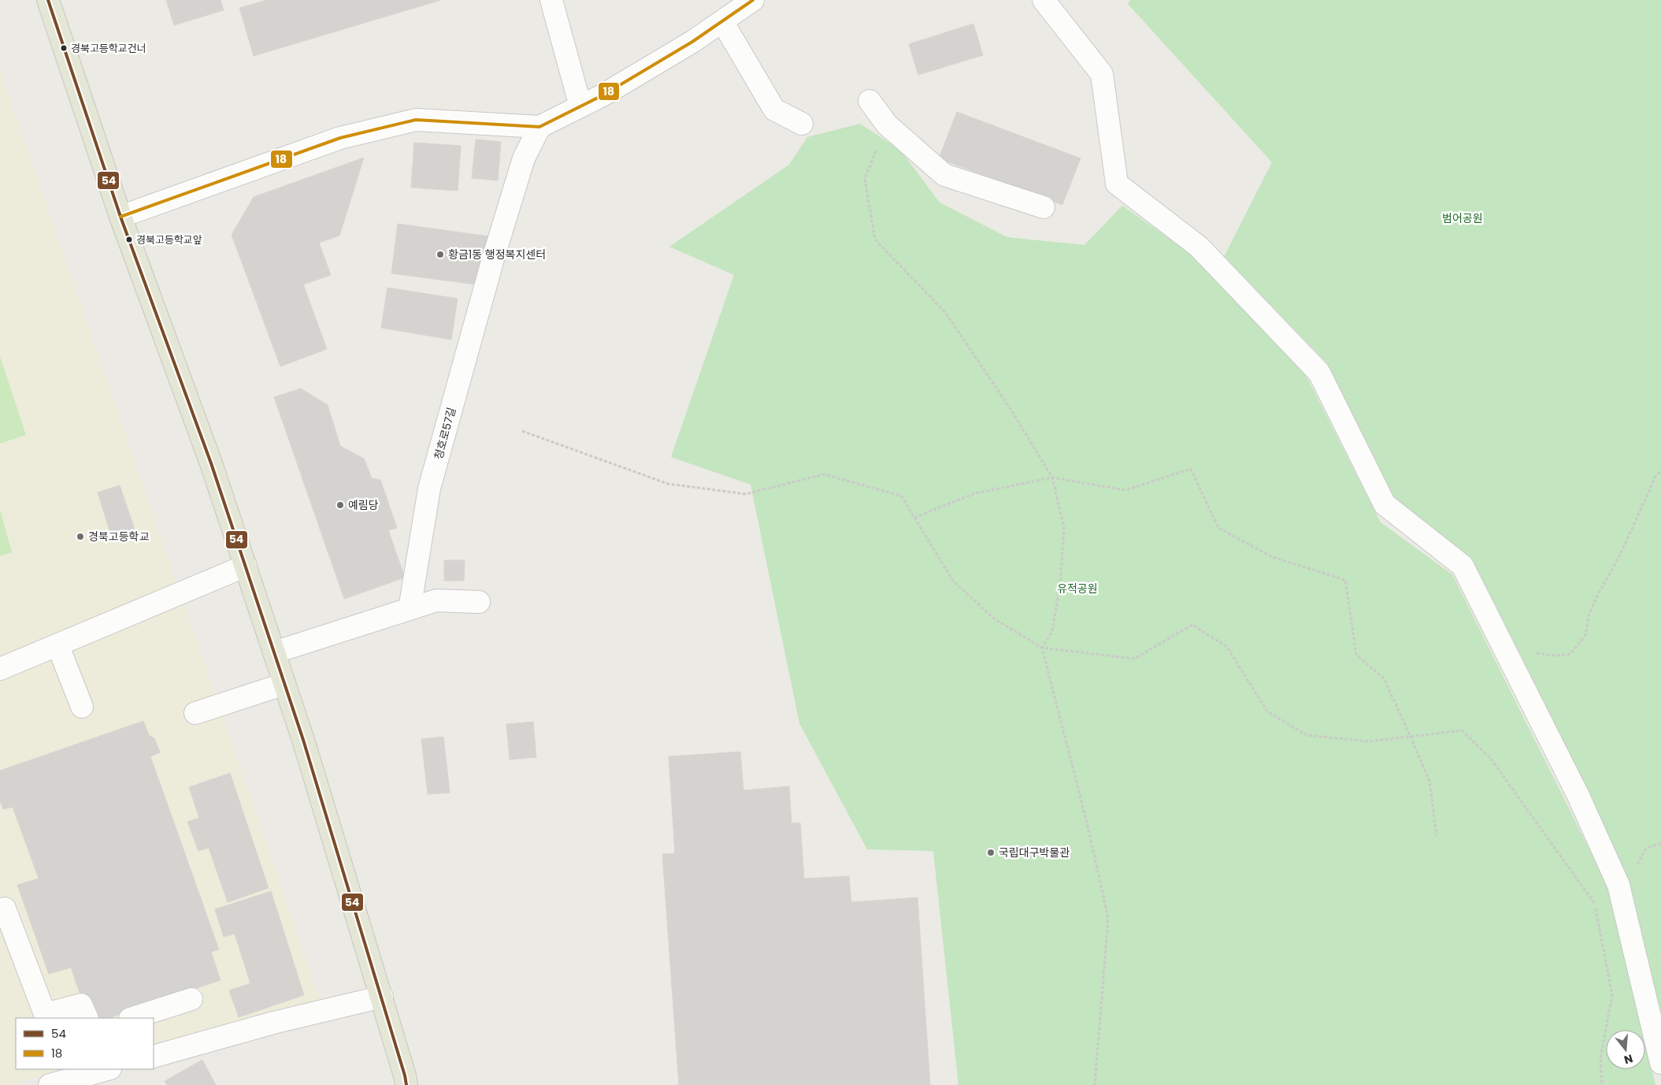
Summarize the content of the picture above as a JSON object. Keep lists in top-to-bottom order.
{
  "streets": {
    "street": ["청호로57길"]
  },
  "parks": ["범어공원", "유적공원"],
  "places": [
    "경북고등학교건너",
    "경북고등학교앞",
    "황금1동 행정복지센터",
    "예림당",
    "경북고등학교",
    "국립대구박물관"
  ],
  "lines": ["transit line 54", "transit line 18"],
  "legend": ["54", "18"],
  "north": "bottom"
}
